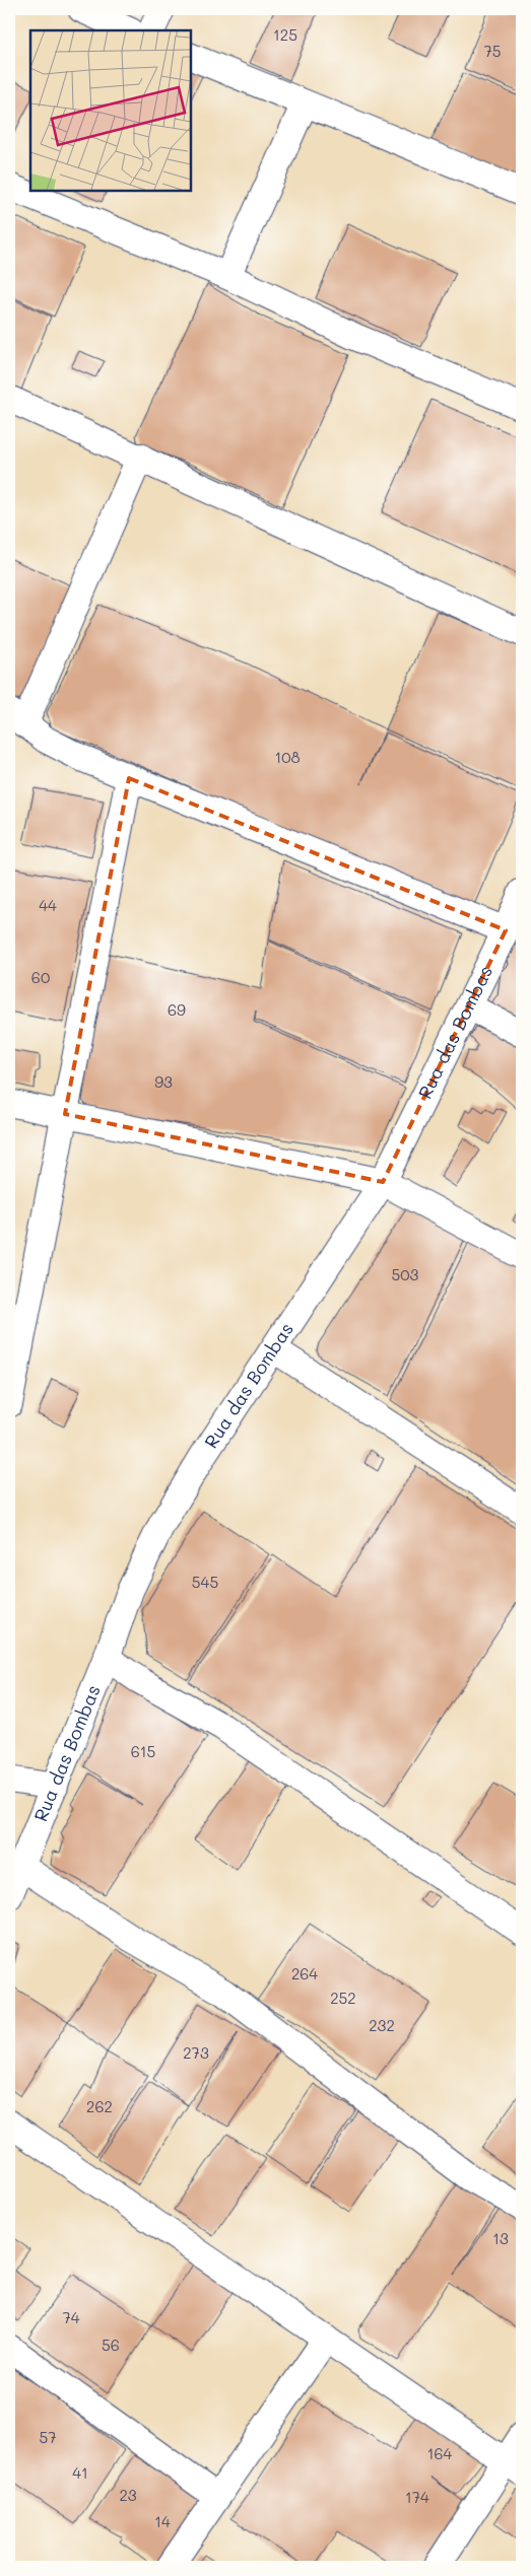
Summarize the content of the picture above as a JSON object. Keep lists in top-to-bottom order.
{
  "streets": {
    "street": ["Rua das Bombas"]
  },
  "house_numbers": [
    "125",
    "75",
    "108",
    "44",
    "60",
    "69",
    "93",
    "503",
    "545",
    "615",
    "264",
    "252",
    "232",
    "273",
    "262",
    "13",
    "74",
    "56",
    "57",
    "164",
    "41",
    "23",
    "174",
    "14"
  ]
}
